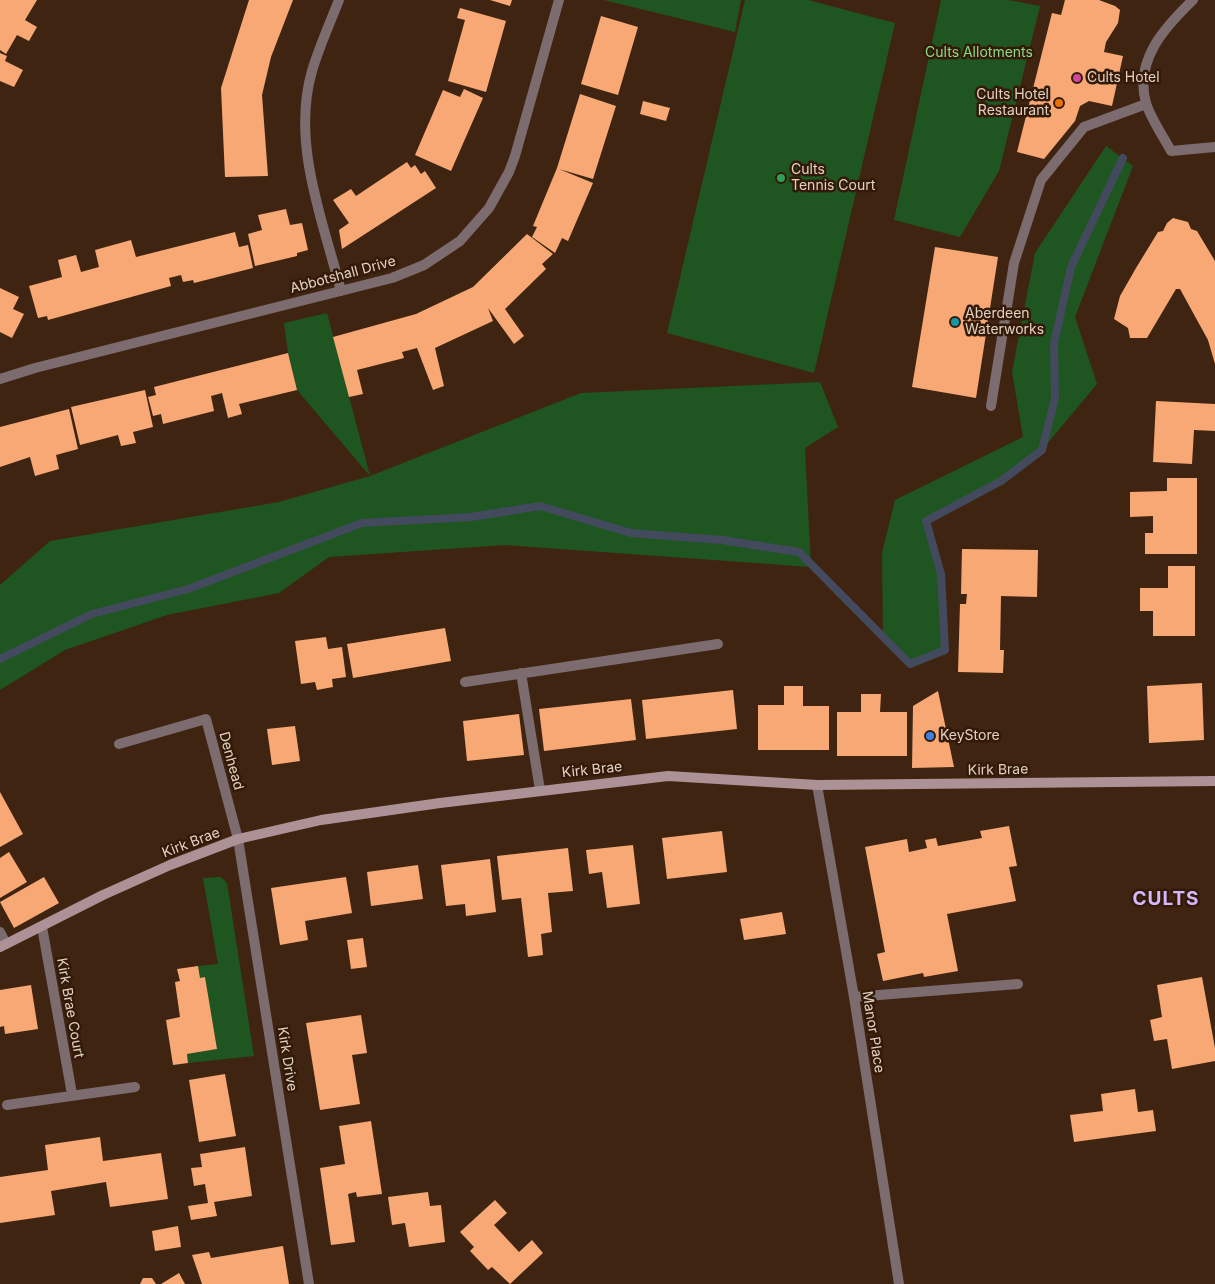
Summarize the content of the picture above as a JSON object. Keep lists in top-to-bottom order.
{
  "streets": {
    "street": [
      "Abbotshall Drive",
      "Denhead",
      "Kirk Brae",
      "Kirk Brae Court",
      "Manor Place",
      "Kirk Drive"
    ]
  },
  "crossings": [
    ["Denhead", "Kirk Brae"],
    ["Denhead", "Kirk Drive"],
    ["Kirk Brae", "Kirk Brae Court"],
    ["Kirk Brae", "Manor Place"],
    ["Kirk Brae", "Kirk Drive"]
  ],
  "districts": ["CULTS"],
  "parks": ["Cults Allotments"],
  "places": [
    "Cults Hotel",
    "Cults Hotel Restaurant",
    "Cults Tennis Court",
    "Aberdeen Waterworks",
    "KeyStore"
  ]
}
